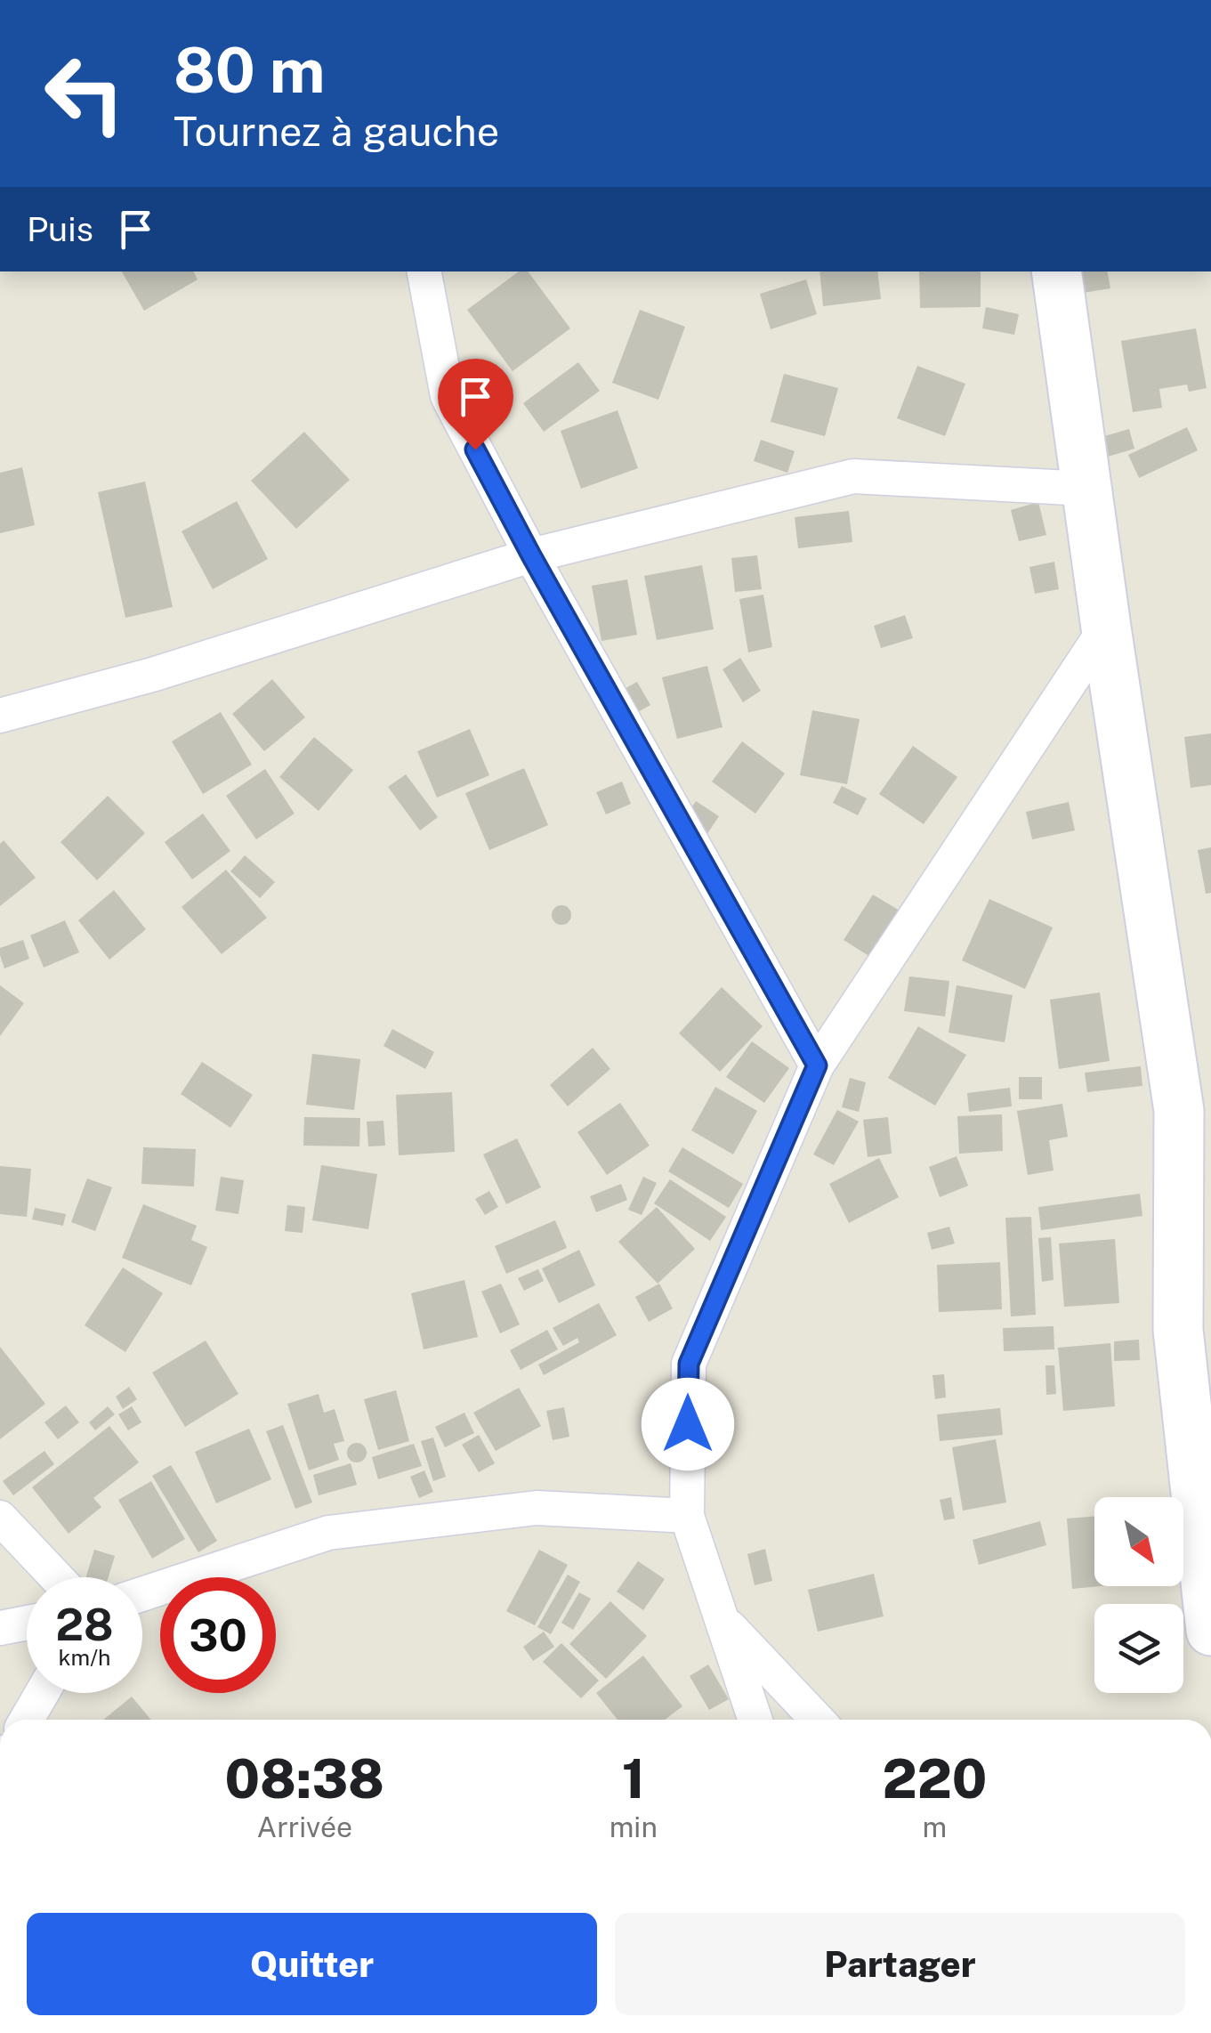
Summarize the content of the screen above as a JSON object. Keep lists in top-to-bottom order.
{
  "north": "bottom right",
  "page": {
    "turn": ["80 m", "Tournez à gauche"],
    "then": "Puis",
    "speed": "28 km/h",
    "limit": "30",
    "eta": [
      "08:38",
      "Arrivée",
      "1",
      "min",
      "220",
      "m"
    ],
    "buttons": ["Quitter", "Partager"]
  }
}
